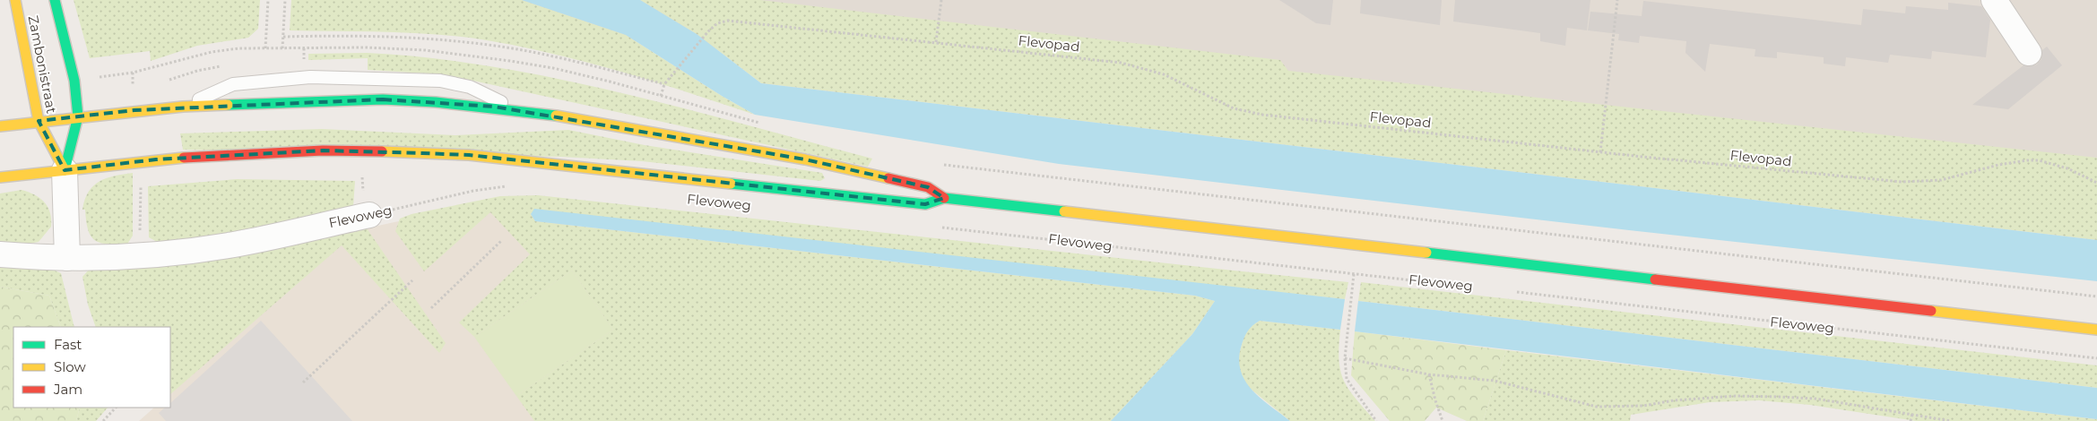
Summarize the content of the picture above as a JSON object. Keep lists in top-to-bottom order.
{
  "streets": {
    "main road": ["Zambonistraat", "Flevoweg"],
    "path": ["Flevopad"]
  },
  "crossings": [
    ["Zambonistraat", "Flevoweg"]
  ],
  "legend": ["Fast", "Slow", "Jam"]
}
